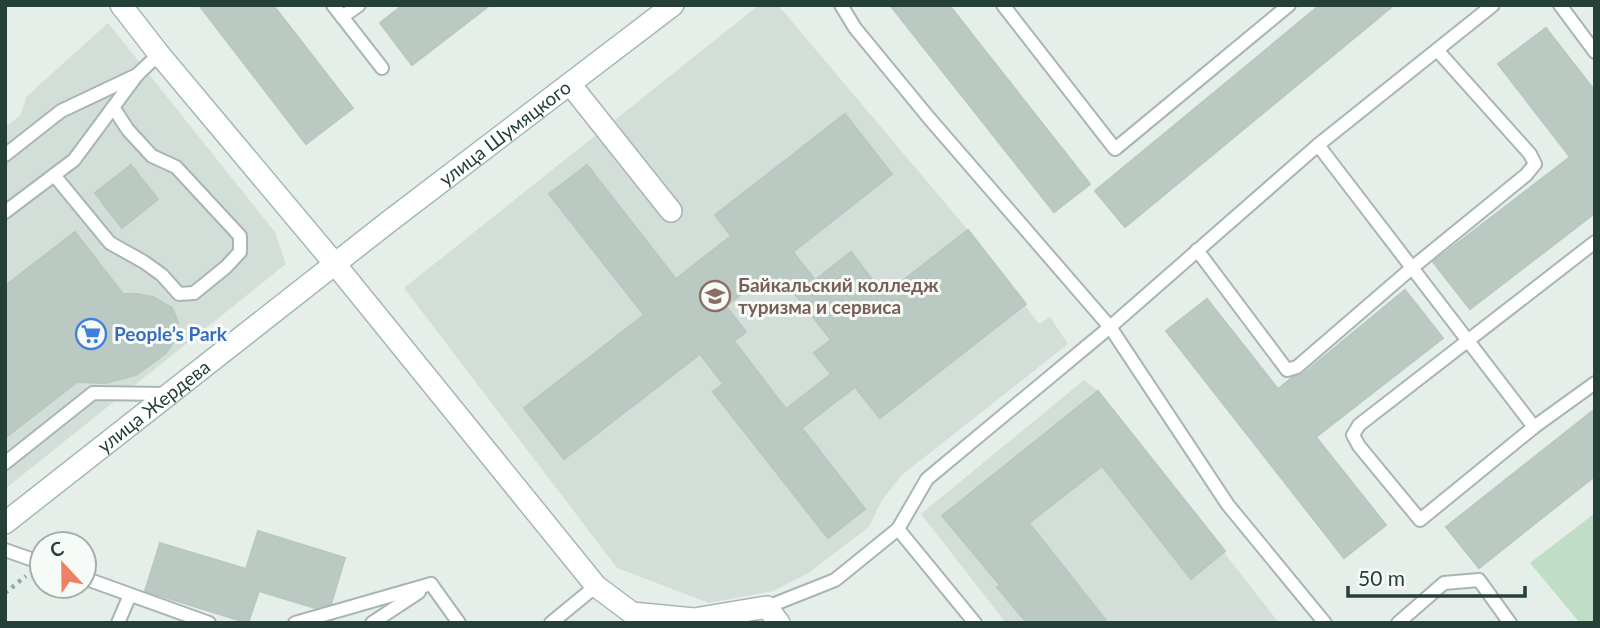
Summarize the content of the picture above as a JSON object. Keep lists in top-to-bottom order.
{
  "streets": {
    "main road": ["улица Шумяцкого", "улица Жердева"]
  },
  "crossings": [
    ["улица Шумяцкого", "улица Жердева"]
  ],
  "places": {
    "school or university": ["Байкальский колледж туризма и сервиса"],
    "supermarket": ["People’s Park"]
  },
  "scale_bar": "50 m",
  "north": "top"
}
